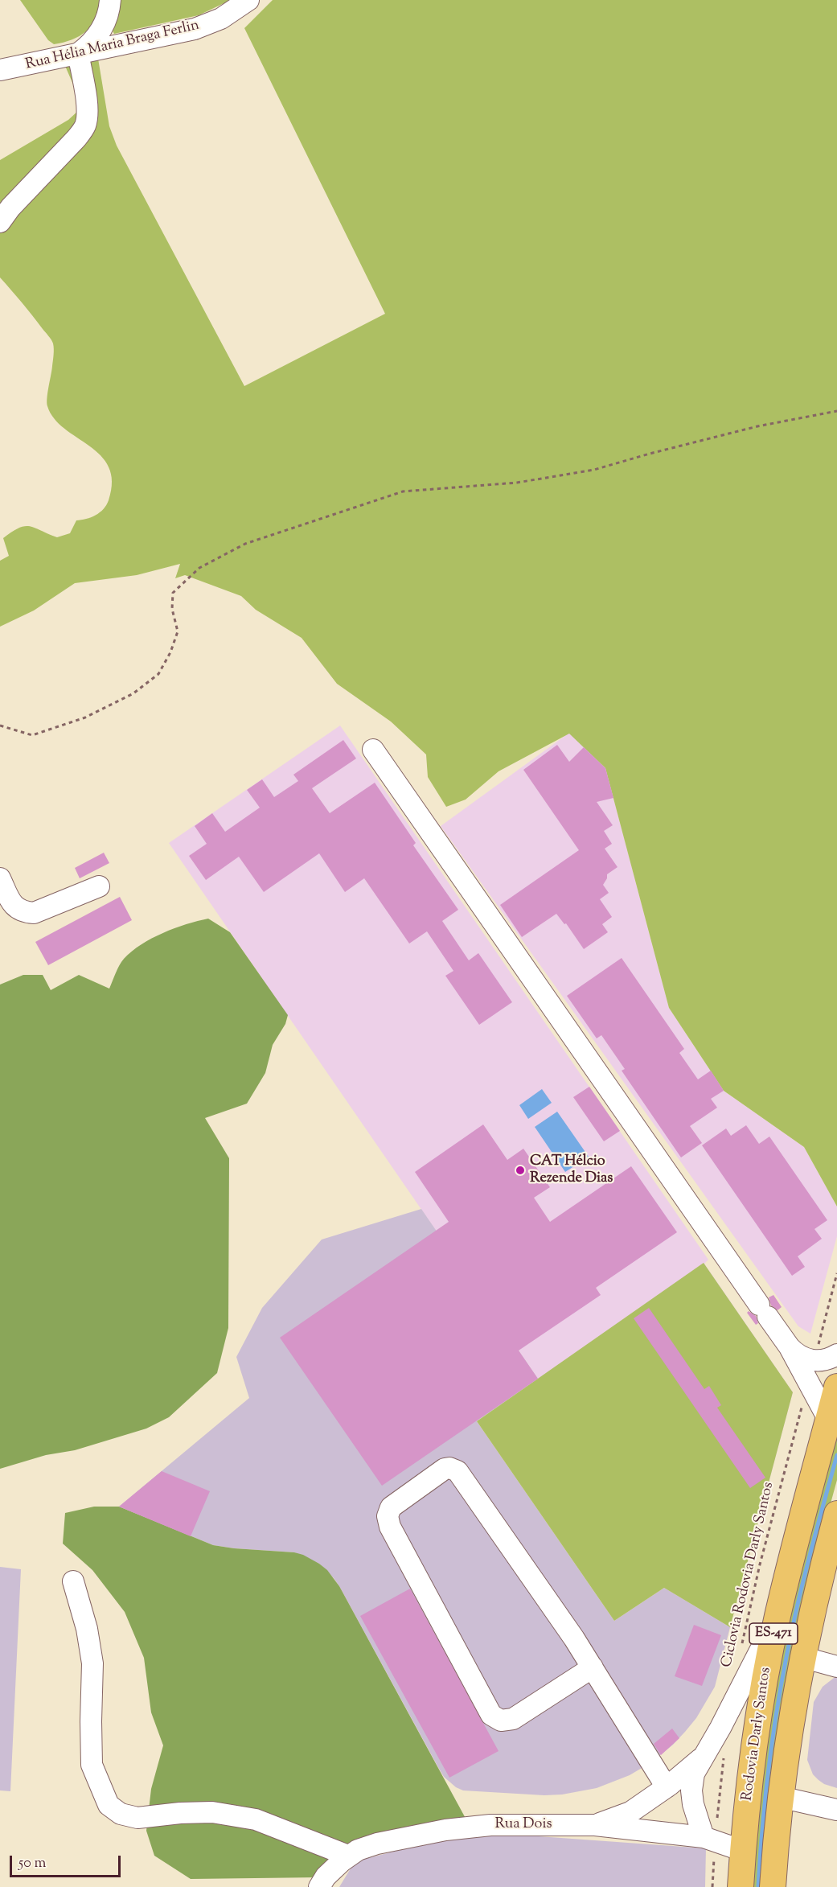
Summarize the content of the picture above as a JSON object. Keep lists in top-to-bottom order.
{
  "streets": {
    "main road": ["ES-471", "Rodovia Darly Santos"],
    "street": ["Rua Hélia Maria Braga Ferlin", "Rua Dois"],
    "path": ["Ciclovia Rodovia Darly Santos"]
  },
  "crossings": [
    ["Rodovia Darly Santos", "Rua Dois"]
  ],
  "places": ["CAT Hélcio Rezende Dias"],
  "scale_bar": "50 m"
}
